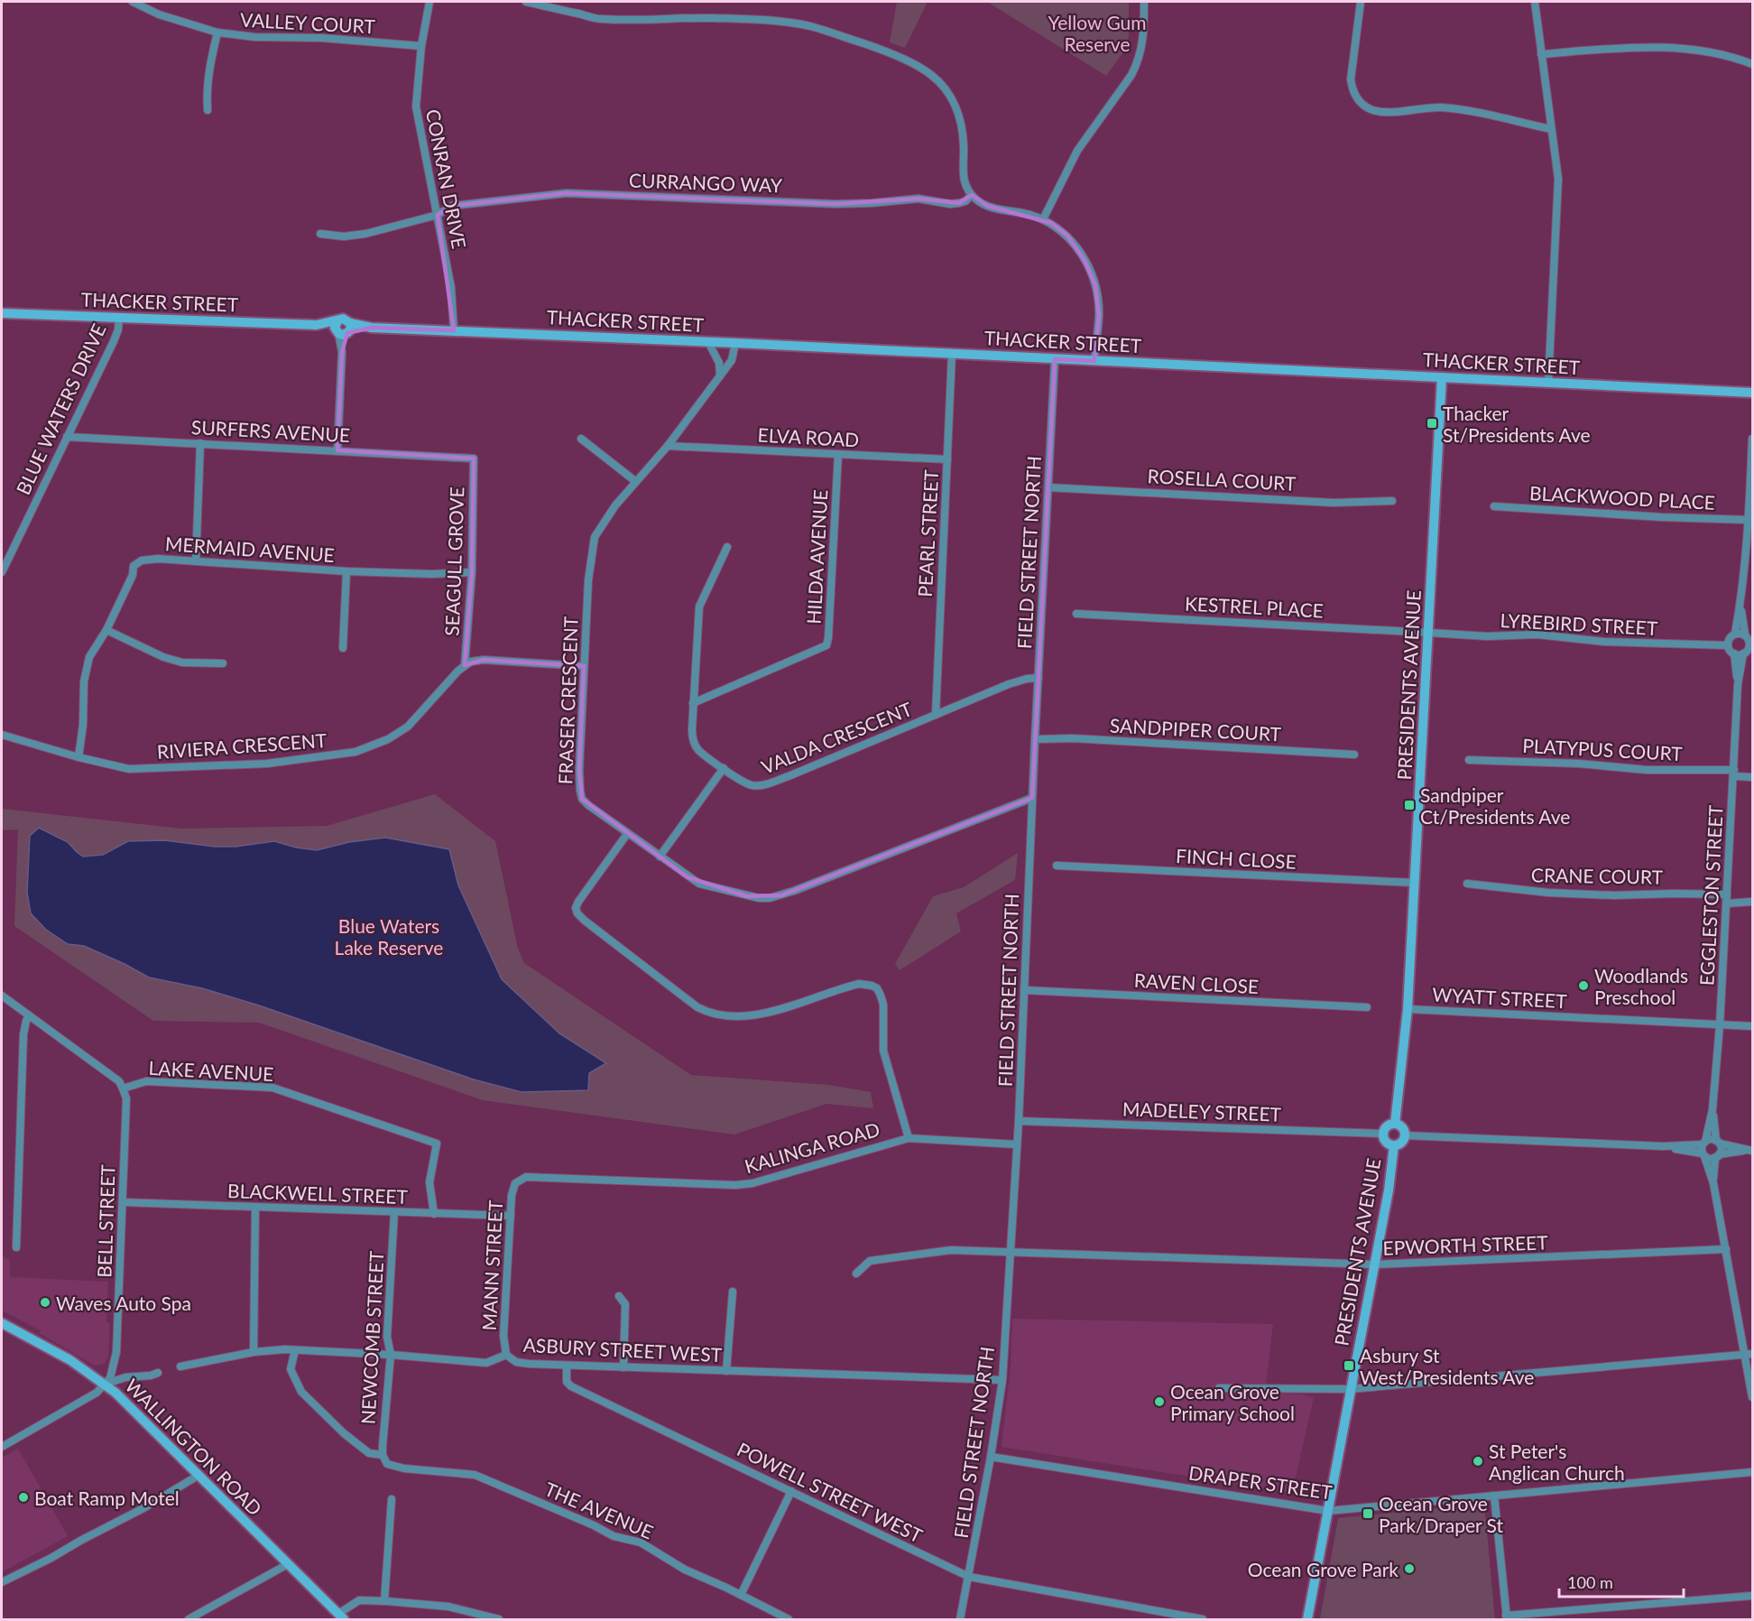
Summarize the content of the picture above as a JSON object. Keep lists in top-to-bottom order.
{
  "streets": {
    "street": [
      "VALLEY COURT",
      "CONRAN DRIVE",
      "CURRANGO WAY",
      "THACKER STREET",
      "BLUE WATERS DRIVE",
      "SURFERS AVENUE",
      "ELVA ROAD",
      "ROSELLA COURT",
      "BLACKWOOD PLACE",
      "PEARL STREET",
      "MERMAID AVENUE",
      "FIELD STREET NORTH",
      "HILDA AVENUE",
      "SEAGULL GROVE",
      "KESTREL PLACE",
      "LYREBIRD STREET",
      "PRESIDENTS AVENUE",
      "FRASER CRESCENT",
      "SANDPIPER COURT",
      "VALDA CRESCENT",
      "RIVIERA CRESCENT",
      "PLATYPUS COURT",
      "FINCH CLOSE",
      "CRANE COURT",
      "EGGLESTON STREET",
      "RAVEN CLOSE",
      "WYATT STREET",
      "LAKE AVENUE",
      "MADELEY STREET",
      "KALINGA ROAD",
      "BLACKWELL STREET",
      "BELL STREET",
      "EPWORTH STREET",
      "MANN STREET",
      "NEWCOMB STREET",
      "ASBURY STREET WEST",
      "WALLINGTON ROAD",
      "DRAPER STREET",
      "POWELL STREET WEST",
      "THE AVENUE"
    ]
  },
  "crossings": [
    ["VALLEY COURT", "CONRAN DRIVE"],
    ["CONRAN DRIVE", "CURRANGO WAY"],
    ["CONRAN DRIVE", "THACKER STREET"],
    ["THACKER STREET", "BLUE WATERS DRIVE"],
    ["THACKER STREET", "PEARL STREET"],
    ["THACKER STREET", "FIELD STREET NORTH"],
    ["THACKER STREET", "PRESIDENTS AVENUE"],
    ["THACKER STREET", "FRASER CRESCENT"],
    ["BLUE WATERS DRIVE", "SURFERS AVENUE"],
    ["SURFERS AVENUE", "SEAGULL GROVE"],
    ["ELVA ROAD", "PEARL STREET"],
    ["ELVA ROAD", "HILDA AVENUE"],
    ["ELVA ROAD", "FRASER CRESCENT"],
    ["ROSELLA COURT", "FIELD STREET NORTH"],
    ["PEARL STREET", "VALDA CRESCENT"],
    ["MERMAID AVENUE", "SEAGULL GROVE"],
    ["MERMAID AVENUE", "RIVIERA CRESCENT"],
    ["FIELD STREET NORTH", "FRASER CRESCENT"],
    ["FIELD STREET NORTH", "SANDPIPER COURT"],
    ["FIELD STREET NORTH", "VALDA CRESCENT"],
    ["FIELD STREET NORTH", "RAVEN CLOSE"],
    ["FIELD STREET NORTH", "MADELEY STREET"],
    ["FIELD STREET NORTH", "KALINGA ROAD"],
    ["FIELD STREET NORTH", "EPWORTH STREET"],
    ["FIELD STREET NORTH", "ASBURY STREET WEST"],
    ["FIELD STREET NORTH", "DRAPER STREET"],
    ["FIELD STREET NORTH", "POWELL STREET WEST"],
    ["HILDA AVENUE", "VALDA CRESCENT"],
    ["SEAGULL GROVE", "RIVIERA CRESCENT"],
    ["KESTREL PLACE", "LYREBIRD STREET"],
    ["KESTREL PLACE", "PRESIDENTS AVENUE"],
    ["LYREBIRD STREET", "PRESIDENTS AVENUE"],
    ["LYREBIRD STREET", "EGGLESTON STREET"],
    ["PRESIDENTS AVENUE", "FINCH CLOSE"],
    ["PRESIDENTS AVENUE", "WYATT STREET"],
    ["PRESIDENTS AVENUE", "MADELEY STREET"],
    ["PRESIDENTS AVENUE", "EPWORTH STREET"],
    ["PRESIDENTS AVENUE", "DRAPER STREET"],
    ["PLATYPUS COURT", "EGGLESTON STREET"],
    ["CRANE COURT", "EGGLESTON STREET"],
    ["EGGLESTON STREET", "WYATT STREET"],
    ["LAKE AVENUE", "BLACKWELL STREET"],
    ["LAKE AVENUE", "BELL STREET"],
    ["KALINGA ROAD", "MANN STREET"],
    ["BLACKWELL STREET", "BELL STREET"],
    ["BLACKWELL STREET", "MANN STREET"],
    ["BLACKWELL STREET", "NEWCOMB STREET"],
    ["BELL STREET", "WALLINGTON ROAD"],
    ["MANN STREET", "ASBURY STREET WEST"],
    ["NEWCOMB STREET", "ASBURY STREET WEST"],
    ["NEWCOMB STREET", "THE AVENUE"],
    ["ASBURY STREET WEST", "POWELL STREET WEST"]
  ],
  "parks": ["Yellow Gum Reserve", "Blue Waters Lake Reserve"],
  "places": {
    "transit": [
      "Thacker St/Presidents Ave",
      "Sandpiper Ct/Presidents Ave",
      "Asbury St West/Presidents Ave",
      "Ocean Grove Park/Draper St"
    ],
    "other": [
      "Woodlands Preschool",
      "Waves Auto Spa",
      "Ocean Grove Primary School",
      "St Peter's Anglican Church",
      "Boat Ramp Motel",
      "Ocean Grove Park"
    ]
  },
  "scale_bar": "100 m"
}
